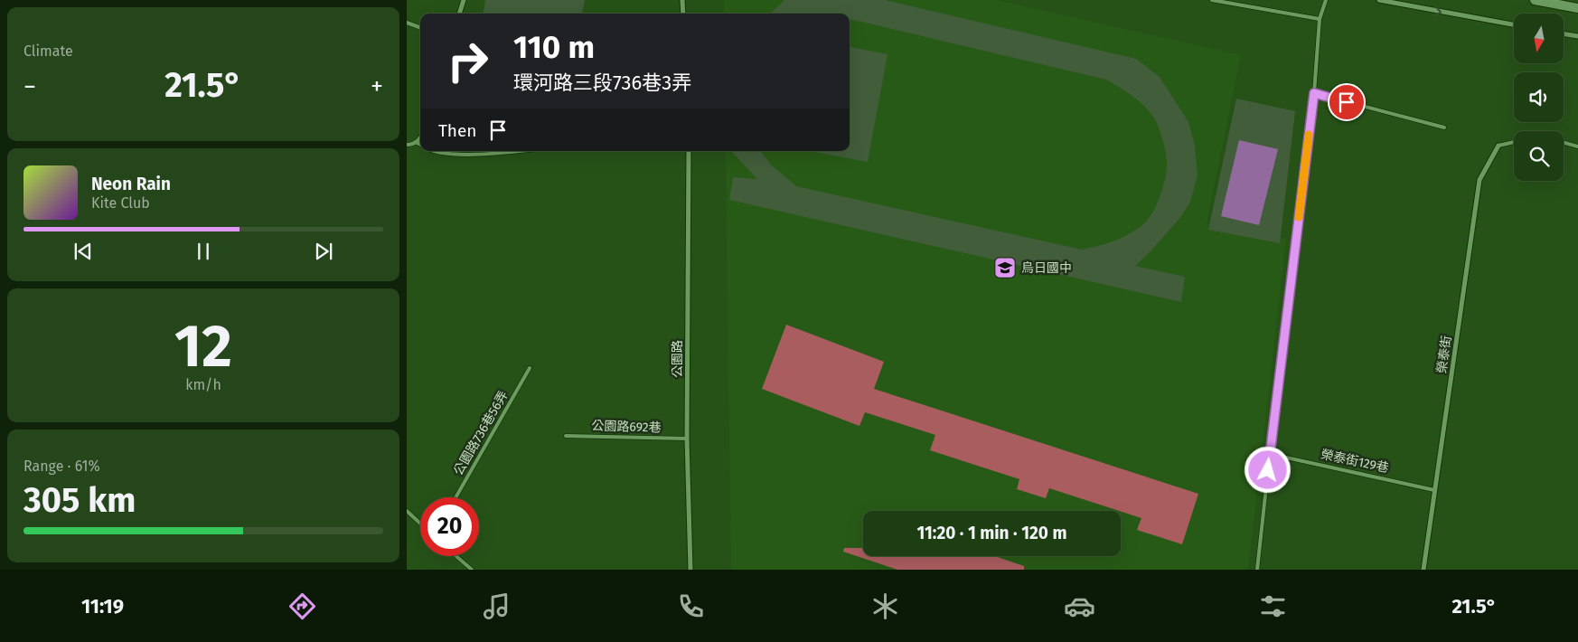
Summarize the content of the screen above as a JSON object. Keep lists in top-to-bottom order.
{
  "streets": {
    "street": ["榮泰街", "公園路"],
    "lane": ["公園路692巷", "公園路736巷56弄", "榮泰街129巷"]
  },
  "crossings": [
    ["榮泰街", "榮泰街129巷"],
    ["公園路", "公園路692巷"]
  ],
  "places": {
    "school or university": ["烏日國中"]
  },
  "north": "bottom",
  "page": {
    "tile": [
      "Climate",
      ["12", "km/h"],
      ["Range · 61%", "305 km"]
    ],
    "turn": ["110 m", "環河路三段736巷3弄"],
    "heat": ["−", "21.5°", "+"],
    "then": "Then",
    "song": ["Neon Rain", "Kite Club"],
    "limit": "20",
    "trip": "11:20 · 1 min · 120 m",
    "tabs": ["11:19", "21.5°"]
  }
}
